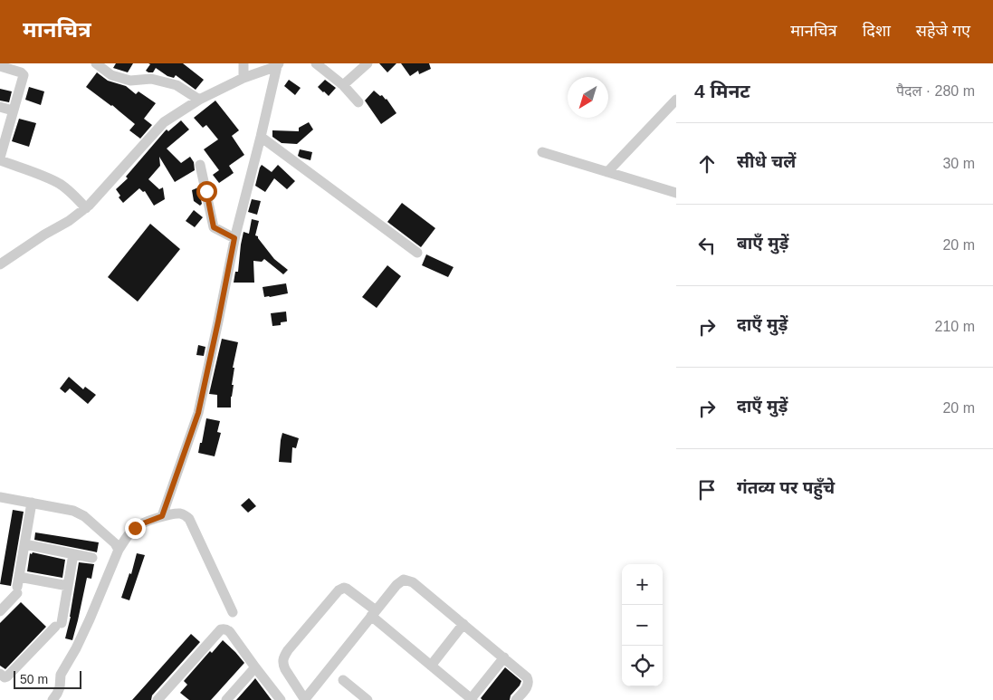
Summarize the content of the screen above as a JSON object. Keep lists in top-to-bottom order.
{
  "scale_bar": "50 m",
  "north": "bottom left",
  "page": {
    "header": "मानचित्र",
    "nav": ["मानचित्र", "दिशा", "सहेजे गए"],
    "heading": ["4 मिनट", "पैदल · 280 m"],
    "list": [
      ["सीधे चलें", "30 m"],
      ["बाएँ मुड़ें", "20 m"],
      ["दाएँ मुड़ें", "210 m"],
      ["दाएँ मुड़ें", "20 m"],
      "गंतव्य पर पहुँचे"
    ],
    "map_buttons": ["+", "−"],
    "scale": "50 m"
  }
}
